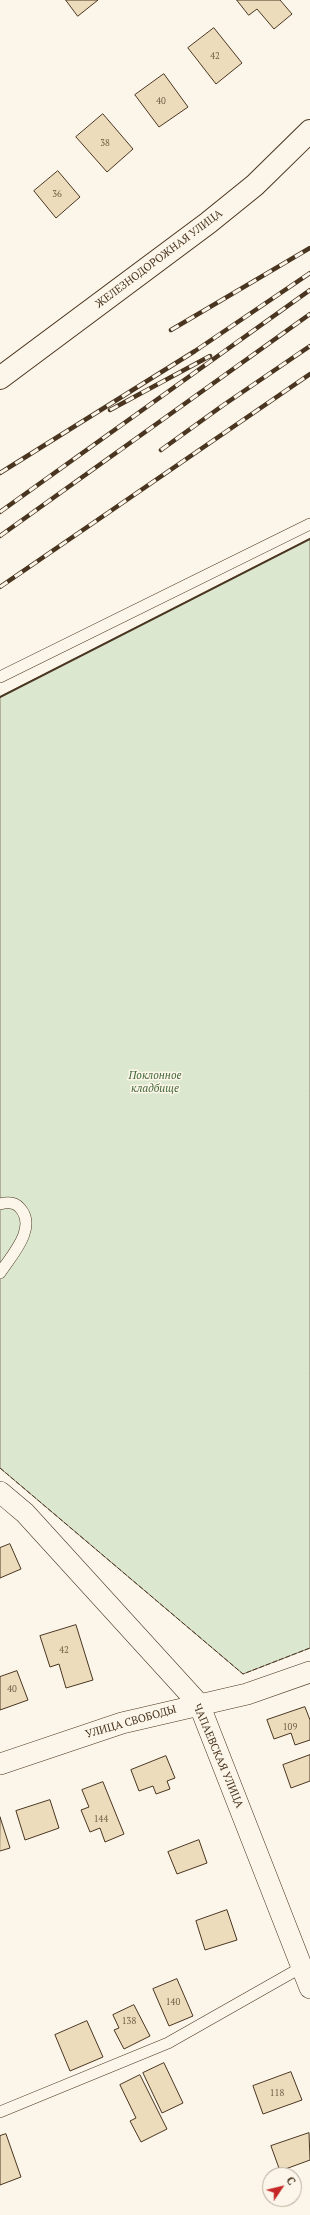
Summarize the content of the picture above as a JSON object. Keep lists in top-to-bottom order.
{
  "streets": {
    "street": ["ЖЕЛЕЗНОДОРОЖНАЯ УЛИЦА", "УЛИЦА СВОБОДЫ", "ЧАПАЕВСКАЯ УЛИЦА"]
  },
  "crossings": [
    ["УЛИЦА СВОБОДЫ", "ЧАПАЕВСКАЯ УЛИЦА"]
  ],
  "parks": ["Поклонное кладбище"],
  "house_numbers": [
    "42",
    "40",
    "38",
    "36",
    "42",
    "40",
    "109",
    "144",
    "140",
    "138",
    "118"
  ],
  "north": "top right"
}
